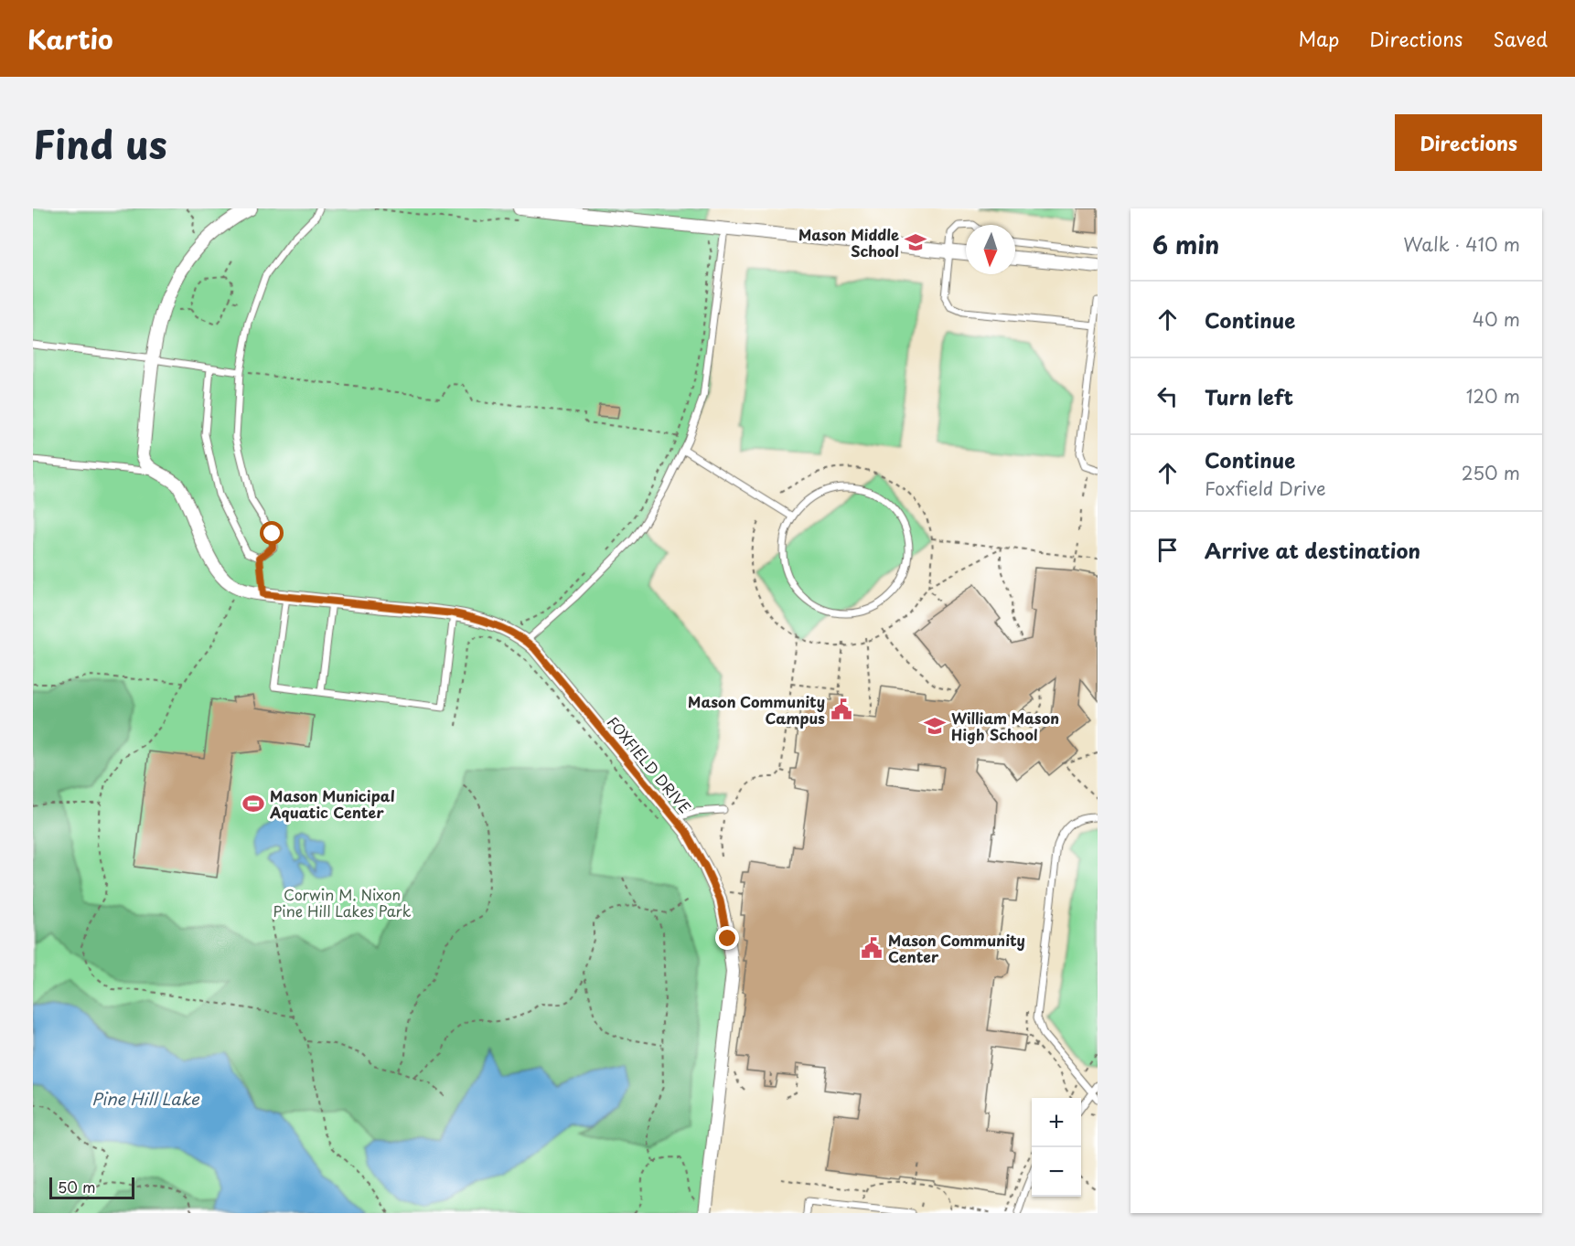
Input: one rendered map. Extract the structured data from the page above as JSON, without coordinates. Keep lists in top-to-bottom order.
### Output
{
  "streets": {
    "street": ["FOXFIELD DRIVE"]
  },
  "water": ["Pine Hill Lake"],
  "parks": ["Corwin M. Nixon Pine Hill Lakes Park"],
  "places": {
    "school or university": ["Mason Middle School", "William Mason High School"],
    "public building": ["Mason Community Campus", "Mason Community Center"],
    "sports": ["Mason Municipal Aquatic Center"]
  },
  "scale_bar": "50 m",
  "north": "bottom",
  "page": {
    "header": "Kartio",
    "nav": ["Map", "Directions", "Saved"],
    "title": "Find us",
    "buttons": "Directions",
    "heading": ["6 min", "Walk · 410 m"],
    "list": [
      ["Continue", "40 m"],
      ["Turn left", "120 m"],
      ["Continue", "Foxfield Drive", "250 m"],
      "Arrive at destination"
    ],
    "map_buttons": ["+", "−"],
    "scale": "50 m"
  }
}
